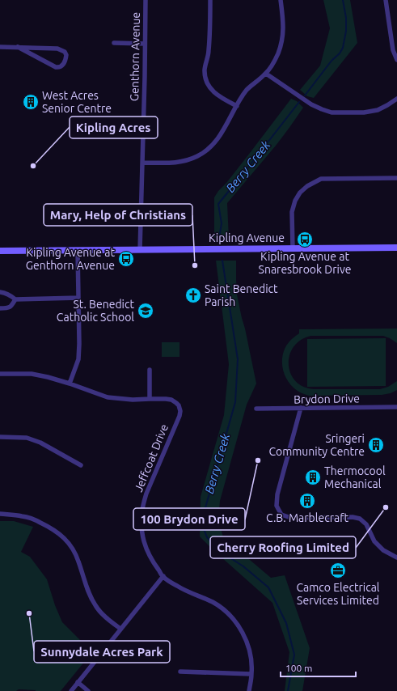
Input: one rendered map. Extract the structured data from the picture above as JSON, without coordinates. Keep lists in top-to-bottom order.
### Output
{
  "streets": {
    "main road": ["Kipling Avenue"],
    "street": ["Genthorn Avenue", "Brydon Drive", "Jeffcoat Drive"]
  },
  "crossings": [
    ["Genthorn Avenue", "Kipling Avenue"]
  ],
  "water": ["Berry Creek"],
  "places": {
    "building": [
      "West Acres Senior Centre",
      "Sringeri Community Centre",
      "Thermocool Mechanical",
      "C.B. Marblecraft"
    ],
    "other": [
      "Kipling Acres",
      "Mary, Help of Christians",
      "100 Brydon Drive",
      "Cherry Roofing Limited",
      "Sunnydale Acres Park"
    ],
    "bus stop": ["Kipling Avenue at Snaresbrook Drive", "Kipling Avenue at Genthorn Avenue"],
    "church": ["Saint Benedict Parish"],
    "school or university": ["St. Benedict Catholic School"],
    "office": ["Camco Electrical Services Limited"]
  },
  "scale_bar": "100 m"
}
